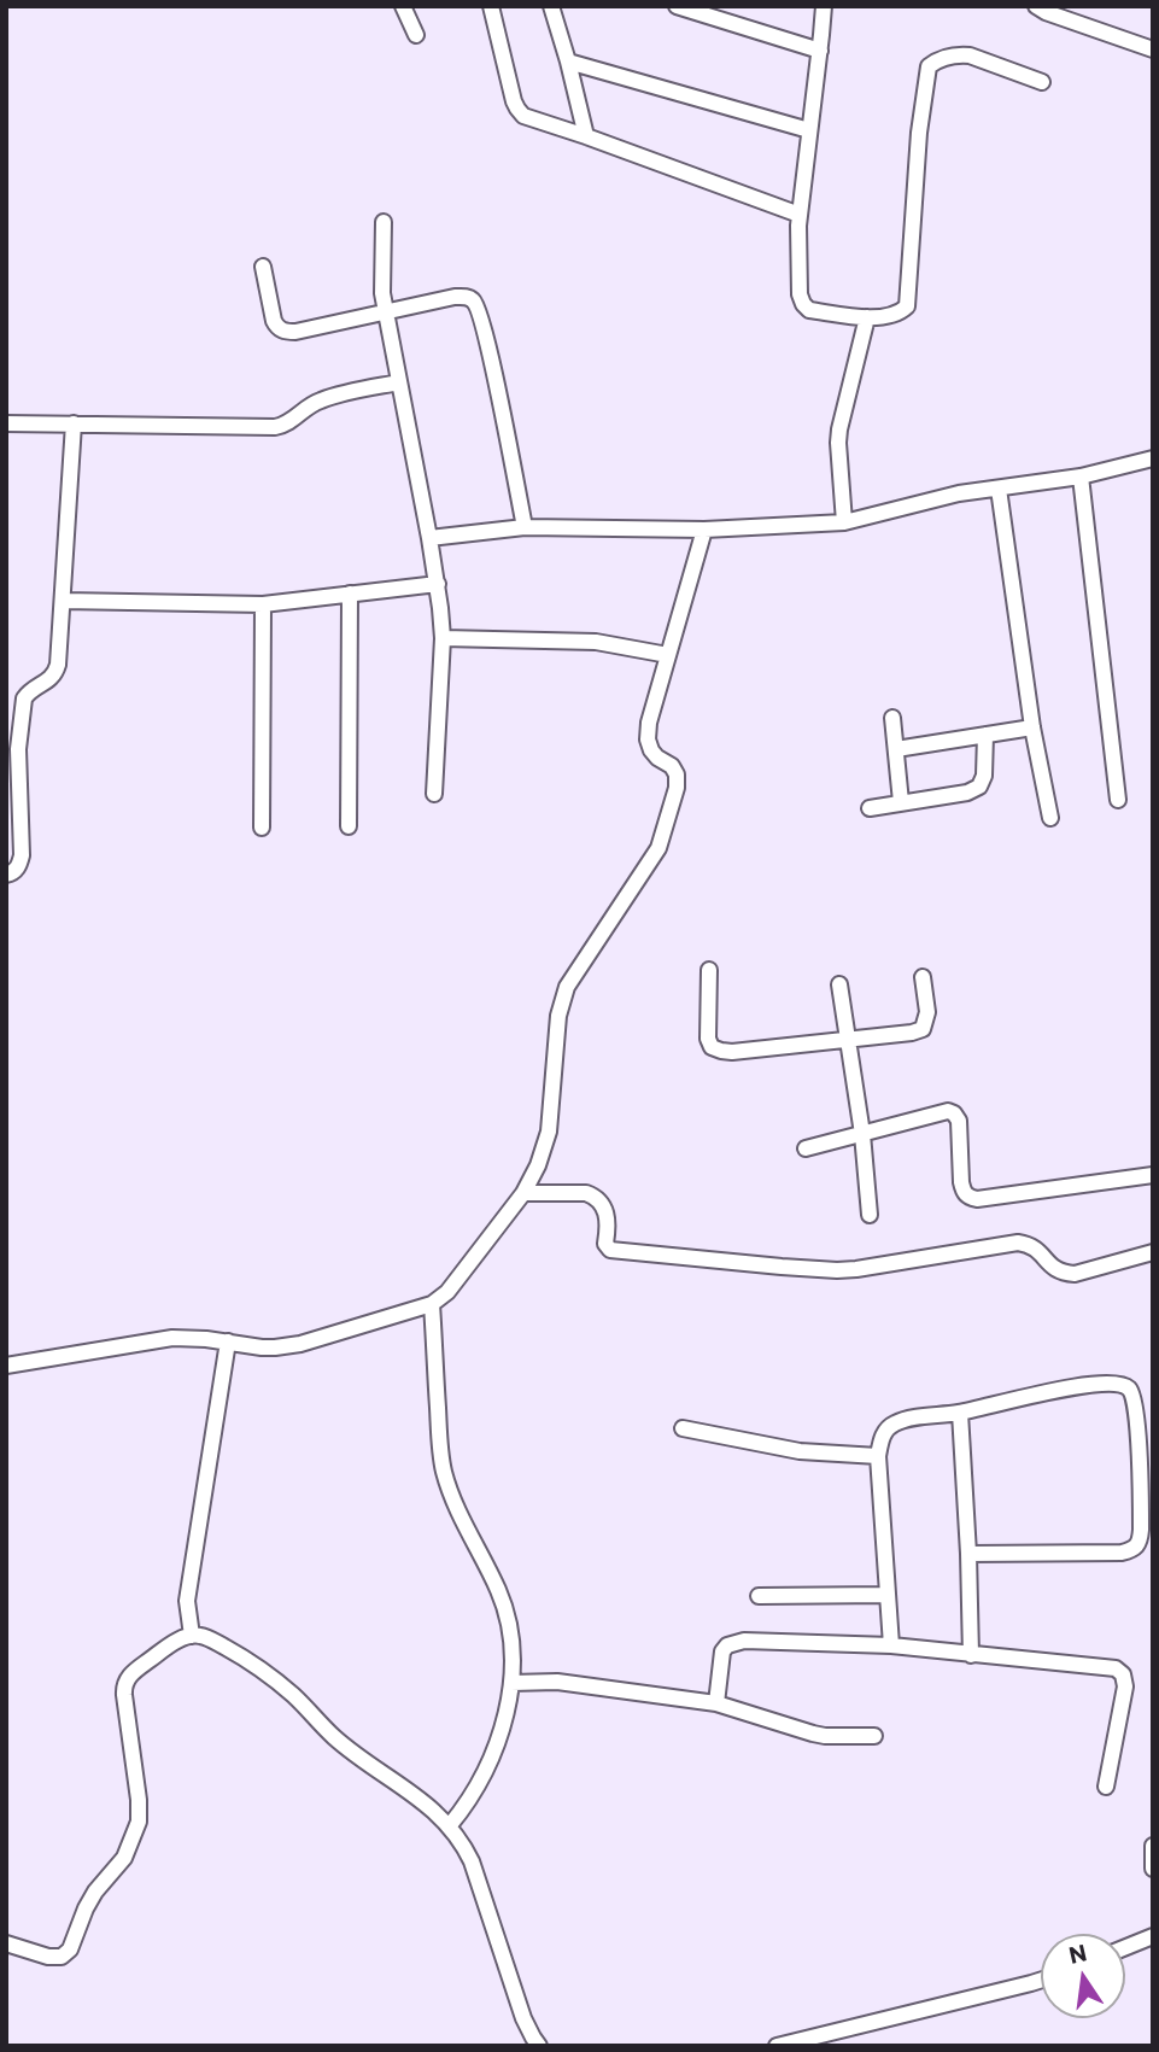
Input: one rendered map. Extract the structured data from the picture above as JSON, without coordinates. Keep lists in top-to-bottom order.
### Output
{
  "north": "top"
}
